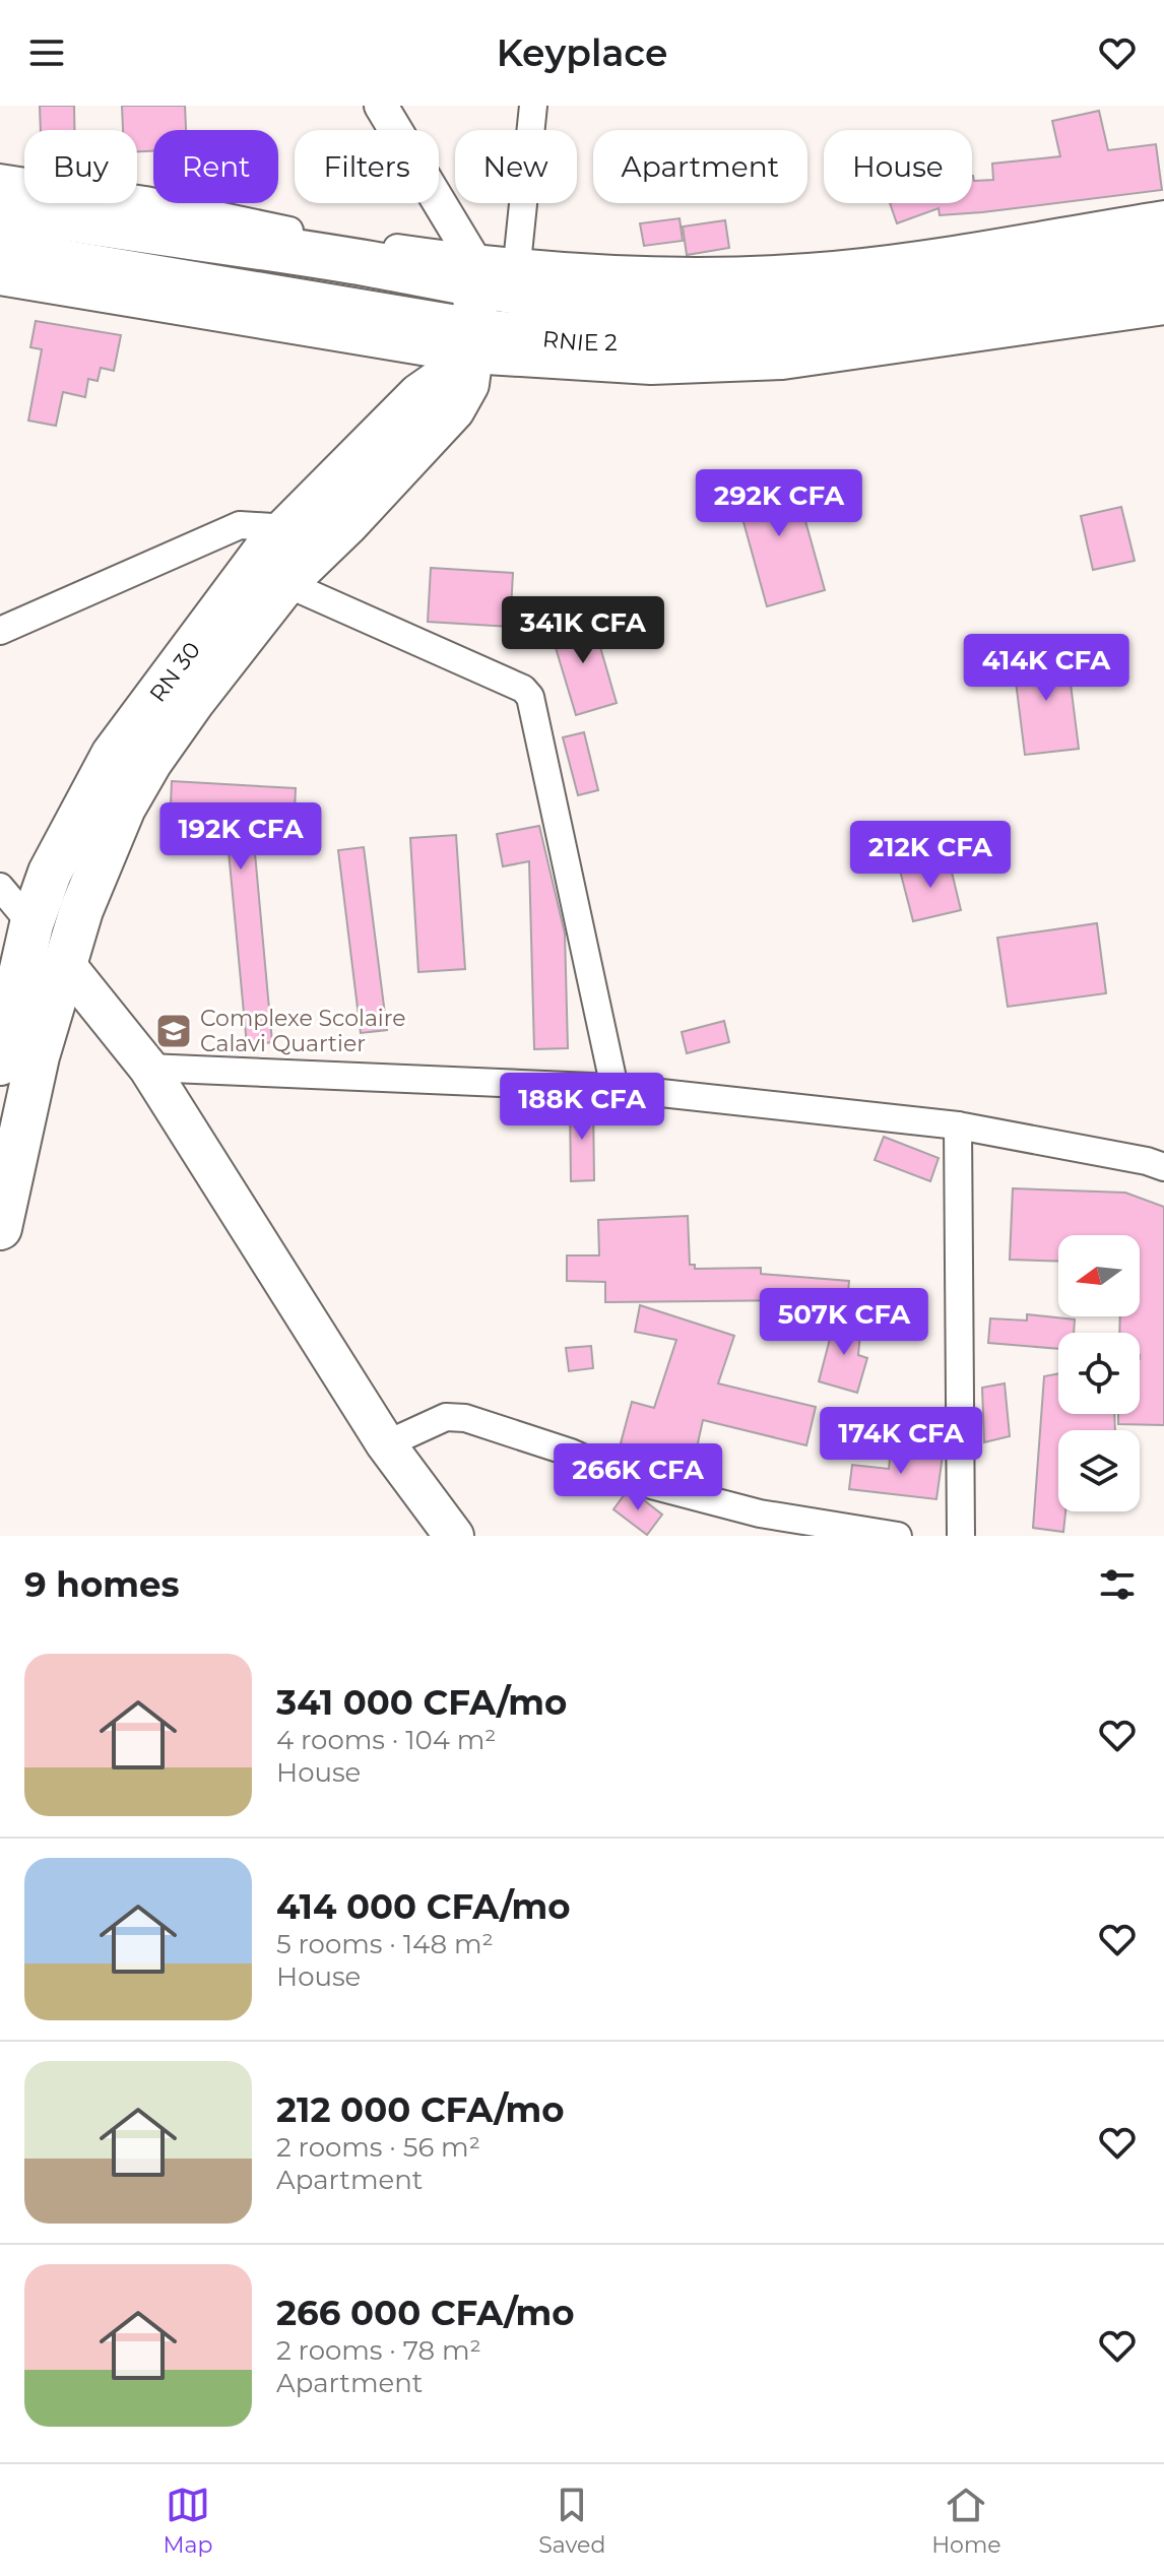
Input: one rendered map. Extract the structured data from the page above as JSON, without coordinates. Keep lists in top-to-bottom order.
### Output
{
  "streets": {
    "highway": ["RNIE 2"],
    "main road": ["RN 30"]
  },
  "crossings": [
    ["RNIE 2", "RN 30"]
  ],
  "places": {
    "school or university": ["Complexe Scolaire Calavi Quartier"]
  },
  "north": "left",
  "page": {
    "header": "Keyplace",
    "chip": [
      "Buy",
      "Rent",
      "Filters",
      "New",
      "Apartment",
      "House"
    ],
    "price": [
      "292K CFA",
      "341K CFA",
      "414K CFA",
      "192K CFA",
      "212K CFA",
      "188K CFA",
      "507K CFA",
      "174K CFA",
      "266K CFA"
    ],
    "heading": "9 homes",
    "list": [
      {
        "name": "341 000 CFA/mo",
        "note": "4 rooms · 104 m² · House"
      },
      {
        "name": "414 000 CFA/mo",
        "note": "5 rooms · 148 m² · House"
      },
      {
        "name": "212 000 CFA/mo",
        "note": "2 rooms · 56 m² · Apartment"
      },
      {
        "name": "266 000 CFA/mo",
        "note": "2 rooms · 78 m² · Apartment"
      }
    ],
    "tabs": ["Map", "Saved", "Home"]
  }
}
